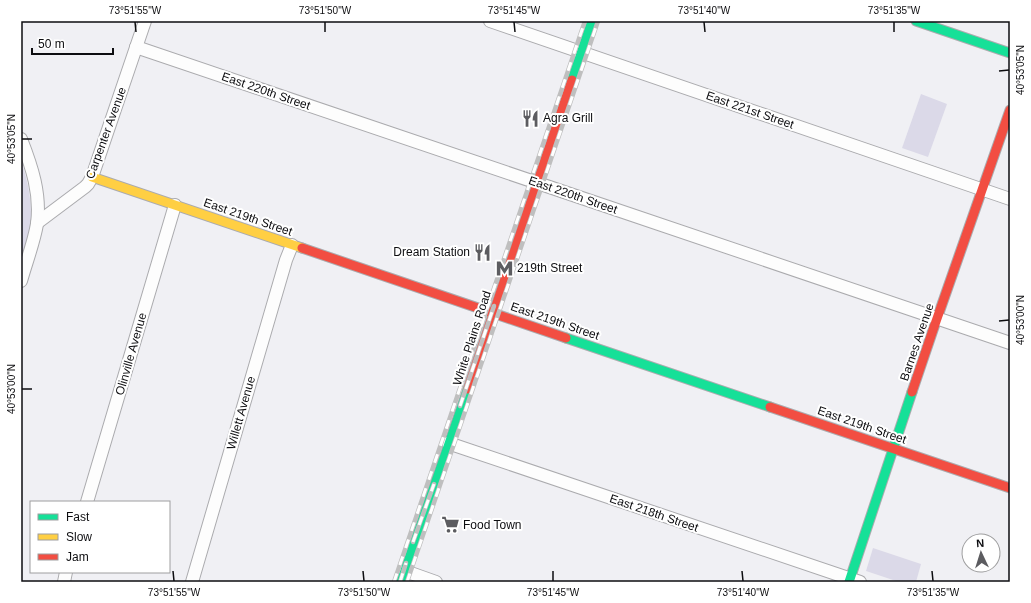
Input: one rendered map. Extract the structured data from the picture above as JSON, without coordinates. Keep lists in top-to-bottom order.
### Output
{
  "streets": {
    "street": [
      "East 220th Street",
      "East 221st Street",
      "Carpenter Avenue",
      "East 219th Street",
      "White Plains Road",
      "Barnes Avenue",
      "Olinville Avenue",
      "Willett Avenue",
      "East 218th Street"
    ]
  },
  "crossings": [
    ["East 220th Street", "Carpenter Avenue"],
    ["East 220th Street", "White Plains Road"],
    ["East 220th Street", "Barnes Avenue"],
    ["East 221st Street", "White Plains Road"],
    ["East 221st Street", "Barnes Avenue"],
    ["Carpenter Avenue", "East 219th Street"],
    ["East 219th Street", "White Plains Road"],
    ["East 219th Street", "Barnes Avenue"],
    ["East 219th Street", "Olinville Avenue"],
    ["East 219th Street", "Willett Avenue"],
    ["White Plains Road", "East 218th Street"],
    ["Barnes Avenue", "East 218th Street"]
  ],
  "places": {
    "restaurant": ["Agra Grill", "Dream Station"],
    "metro station": ["219th Street"],
    "supermarket": ["Food Town"]
  },
  "legend": ["Fast", "Slow", "Jam"],
  "scale_bar": "50 m",
  "north": "top",
  "coordinates": [
    "73°51'55\"W",
    "73°51'50\"W",
    "73°51'45\"W",
    "73°51'40\"W",
    "73°51'35\"W",
    "40°53'05\"N",
    "40°53'00\"N"
  ]
}
